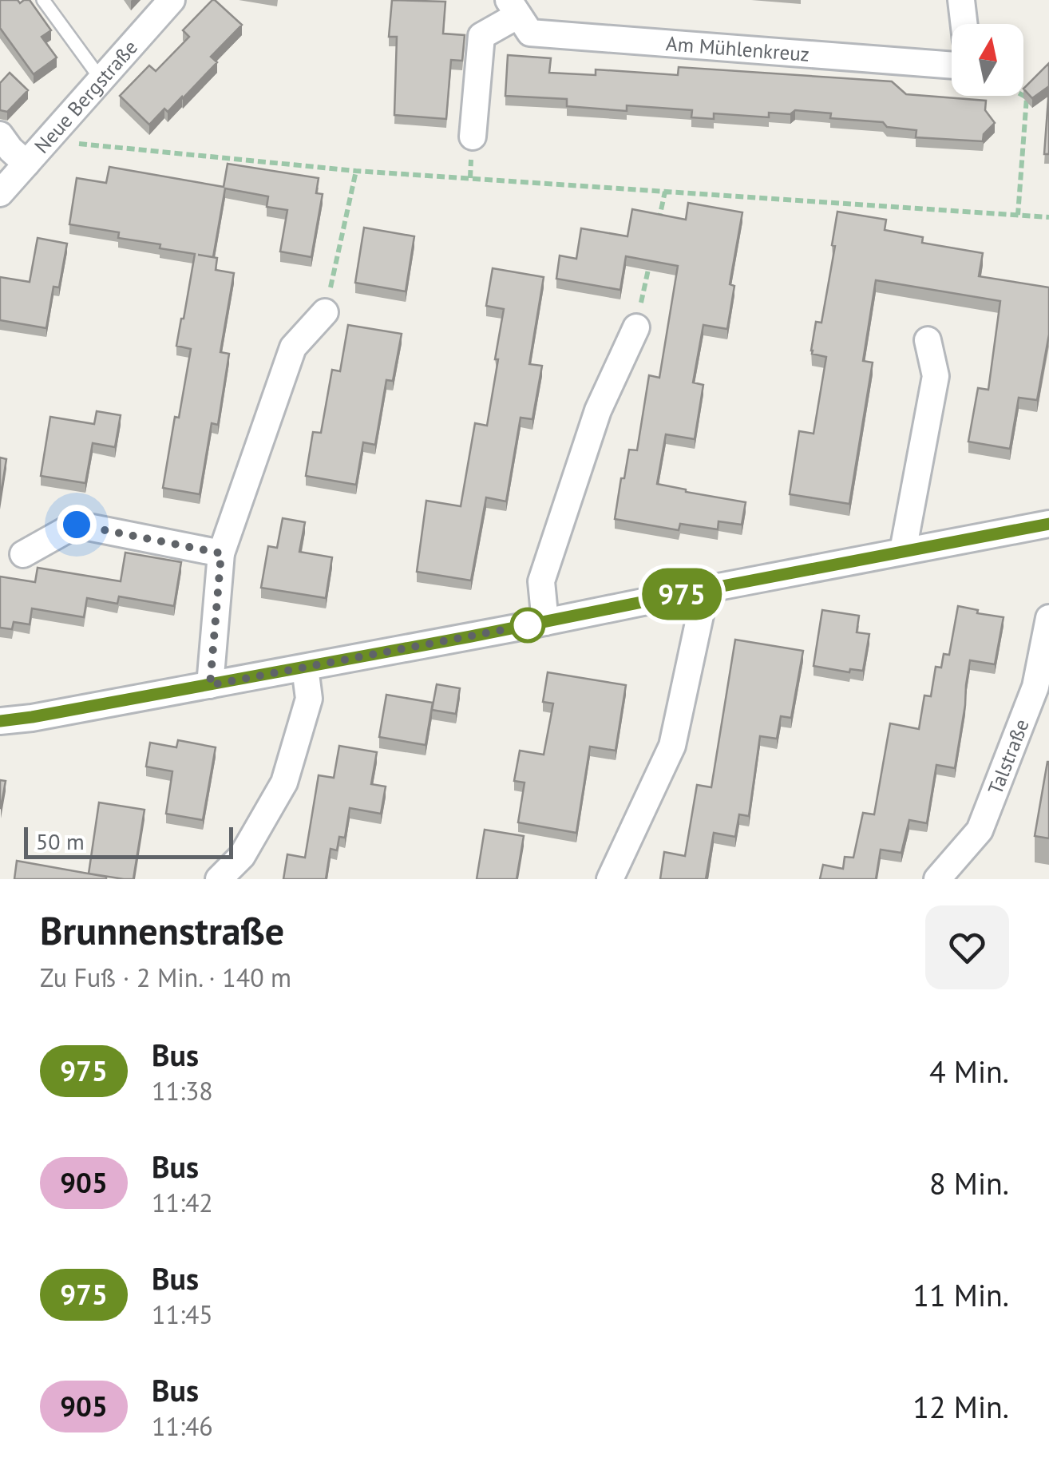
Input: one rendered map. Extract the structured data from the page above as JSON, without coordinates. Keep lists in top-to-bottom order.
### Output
{
  "streets": {
    "street": ["Am Mühlenkreuz", "Neue Bergstraße", "Talstraße"]
  },
  "lines": ["bus line 975"],
  "scale_bar": "50 m",
  "north": "top",
  "page": {
    "on_map": "975",
    "scale": "50 m",
    "heading": ["Brunnenstraße", "Zu Fuß · 2 Min. · 140 m"],
    "list": [
      {
        "mark": "975",
        "name": "Bus",
        "note": "11:38",
        "value": "4 Min."
      },
      {
        "mark": "905",
        "name": "Bus",
        "note": "11:42",
        "value": "8 Min."
      },
      {
        "mark": "975",
        "name": "Bus",
        "note": "11:45",
        "value": "11 Min."
      },
      {
        "mark": "905",
        "name": "Bus",
        "note": "11:46",
        "value": "12 Min."
      }
    ]
  }
}
